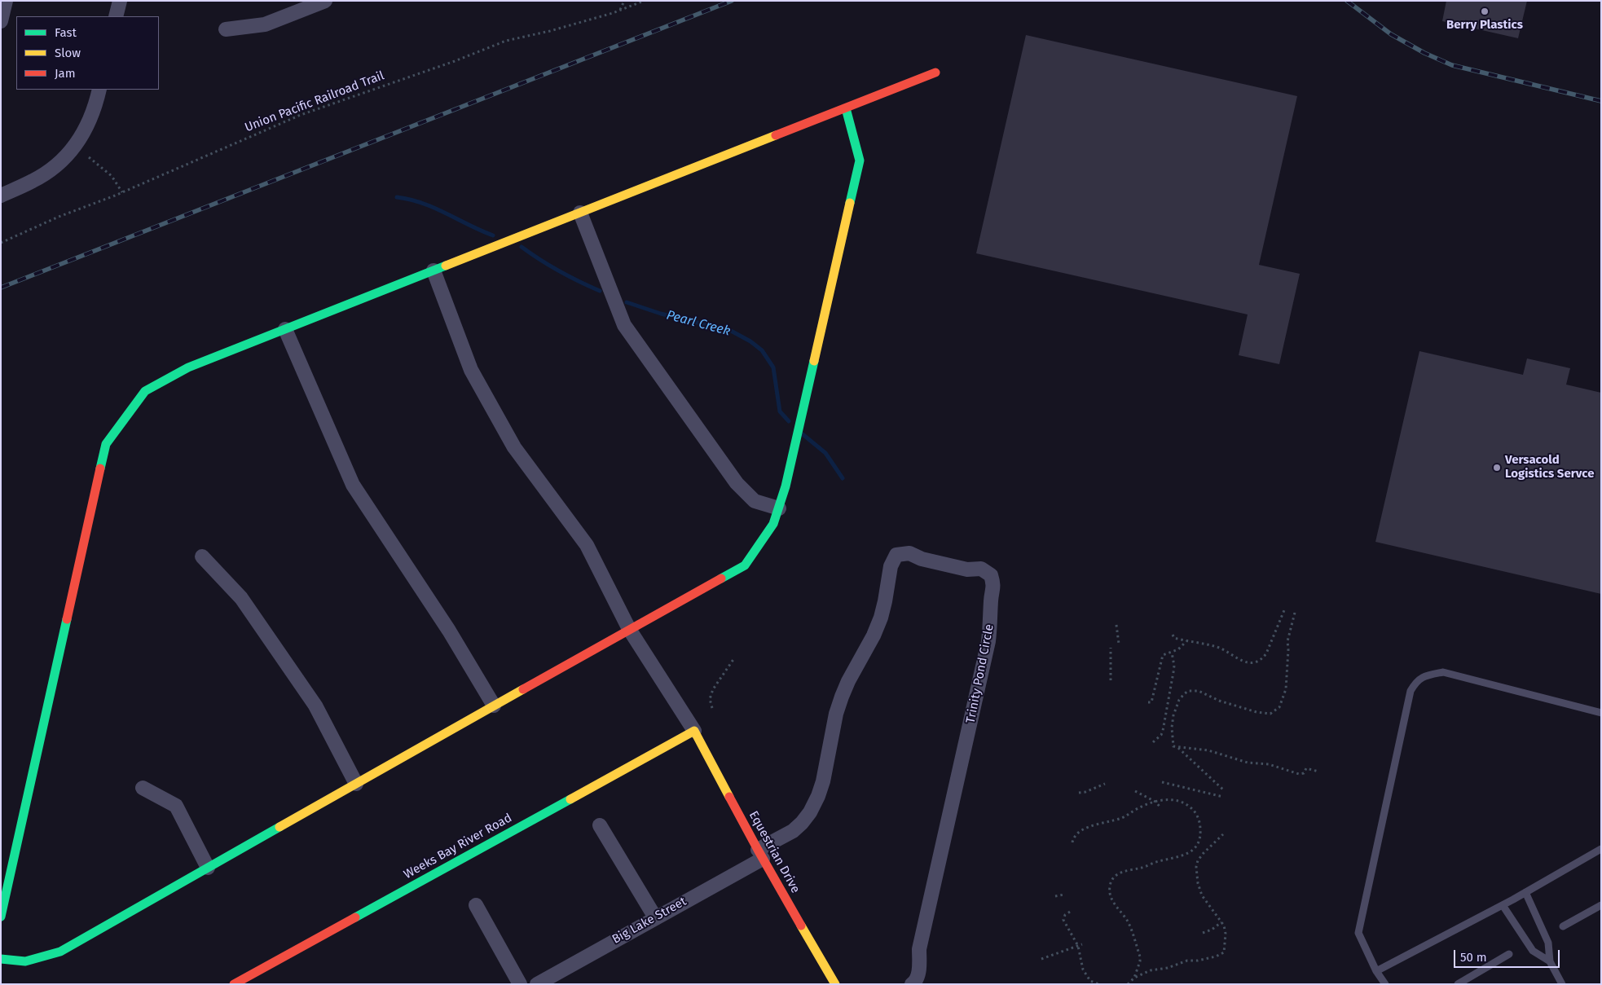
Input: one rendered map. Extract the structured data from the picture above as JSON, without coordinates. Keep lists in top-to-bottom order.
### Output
{
  "streets": {
    "street": [
      "Trinity Pond Circle",
      "Weeks Bay River Road",
      "Equestrian Drive",
      "Big Lake Street"
    ],
    "path": ["Union Pacific Railroad Trail"]
  },
  "crossings": [
    ["Trinity Pond Circle", "Equestrian Drive"],
    ["Trinity Pond Circle", "Big Lake Street"],
    ["Weeks Bay River Road", "Equestrian Drive"],
    ["Equestrian Drive", "Big Lake Street"]
  ],
  "water": ["Pearl Creek"],
  "places": ["Berry Plastics", "Versacold Logistics Servce"],
  "legend": ["Fast", "Slow", "Jam"],
  "scale_bar": "50 m"
}
